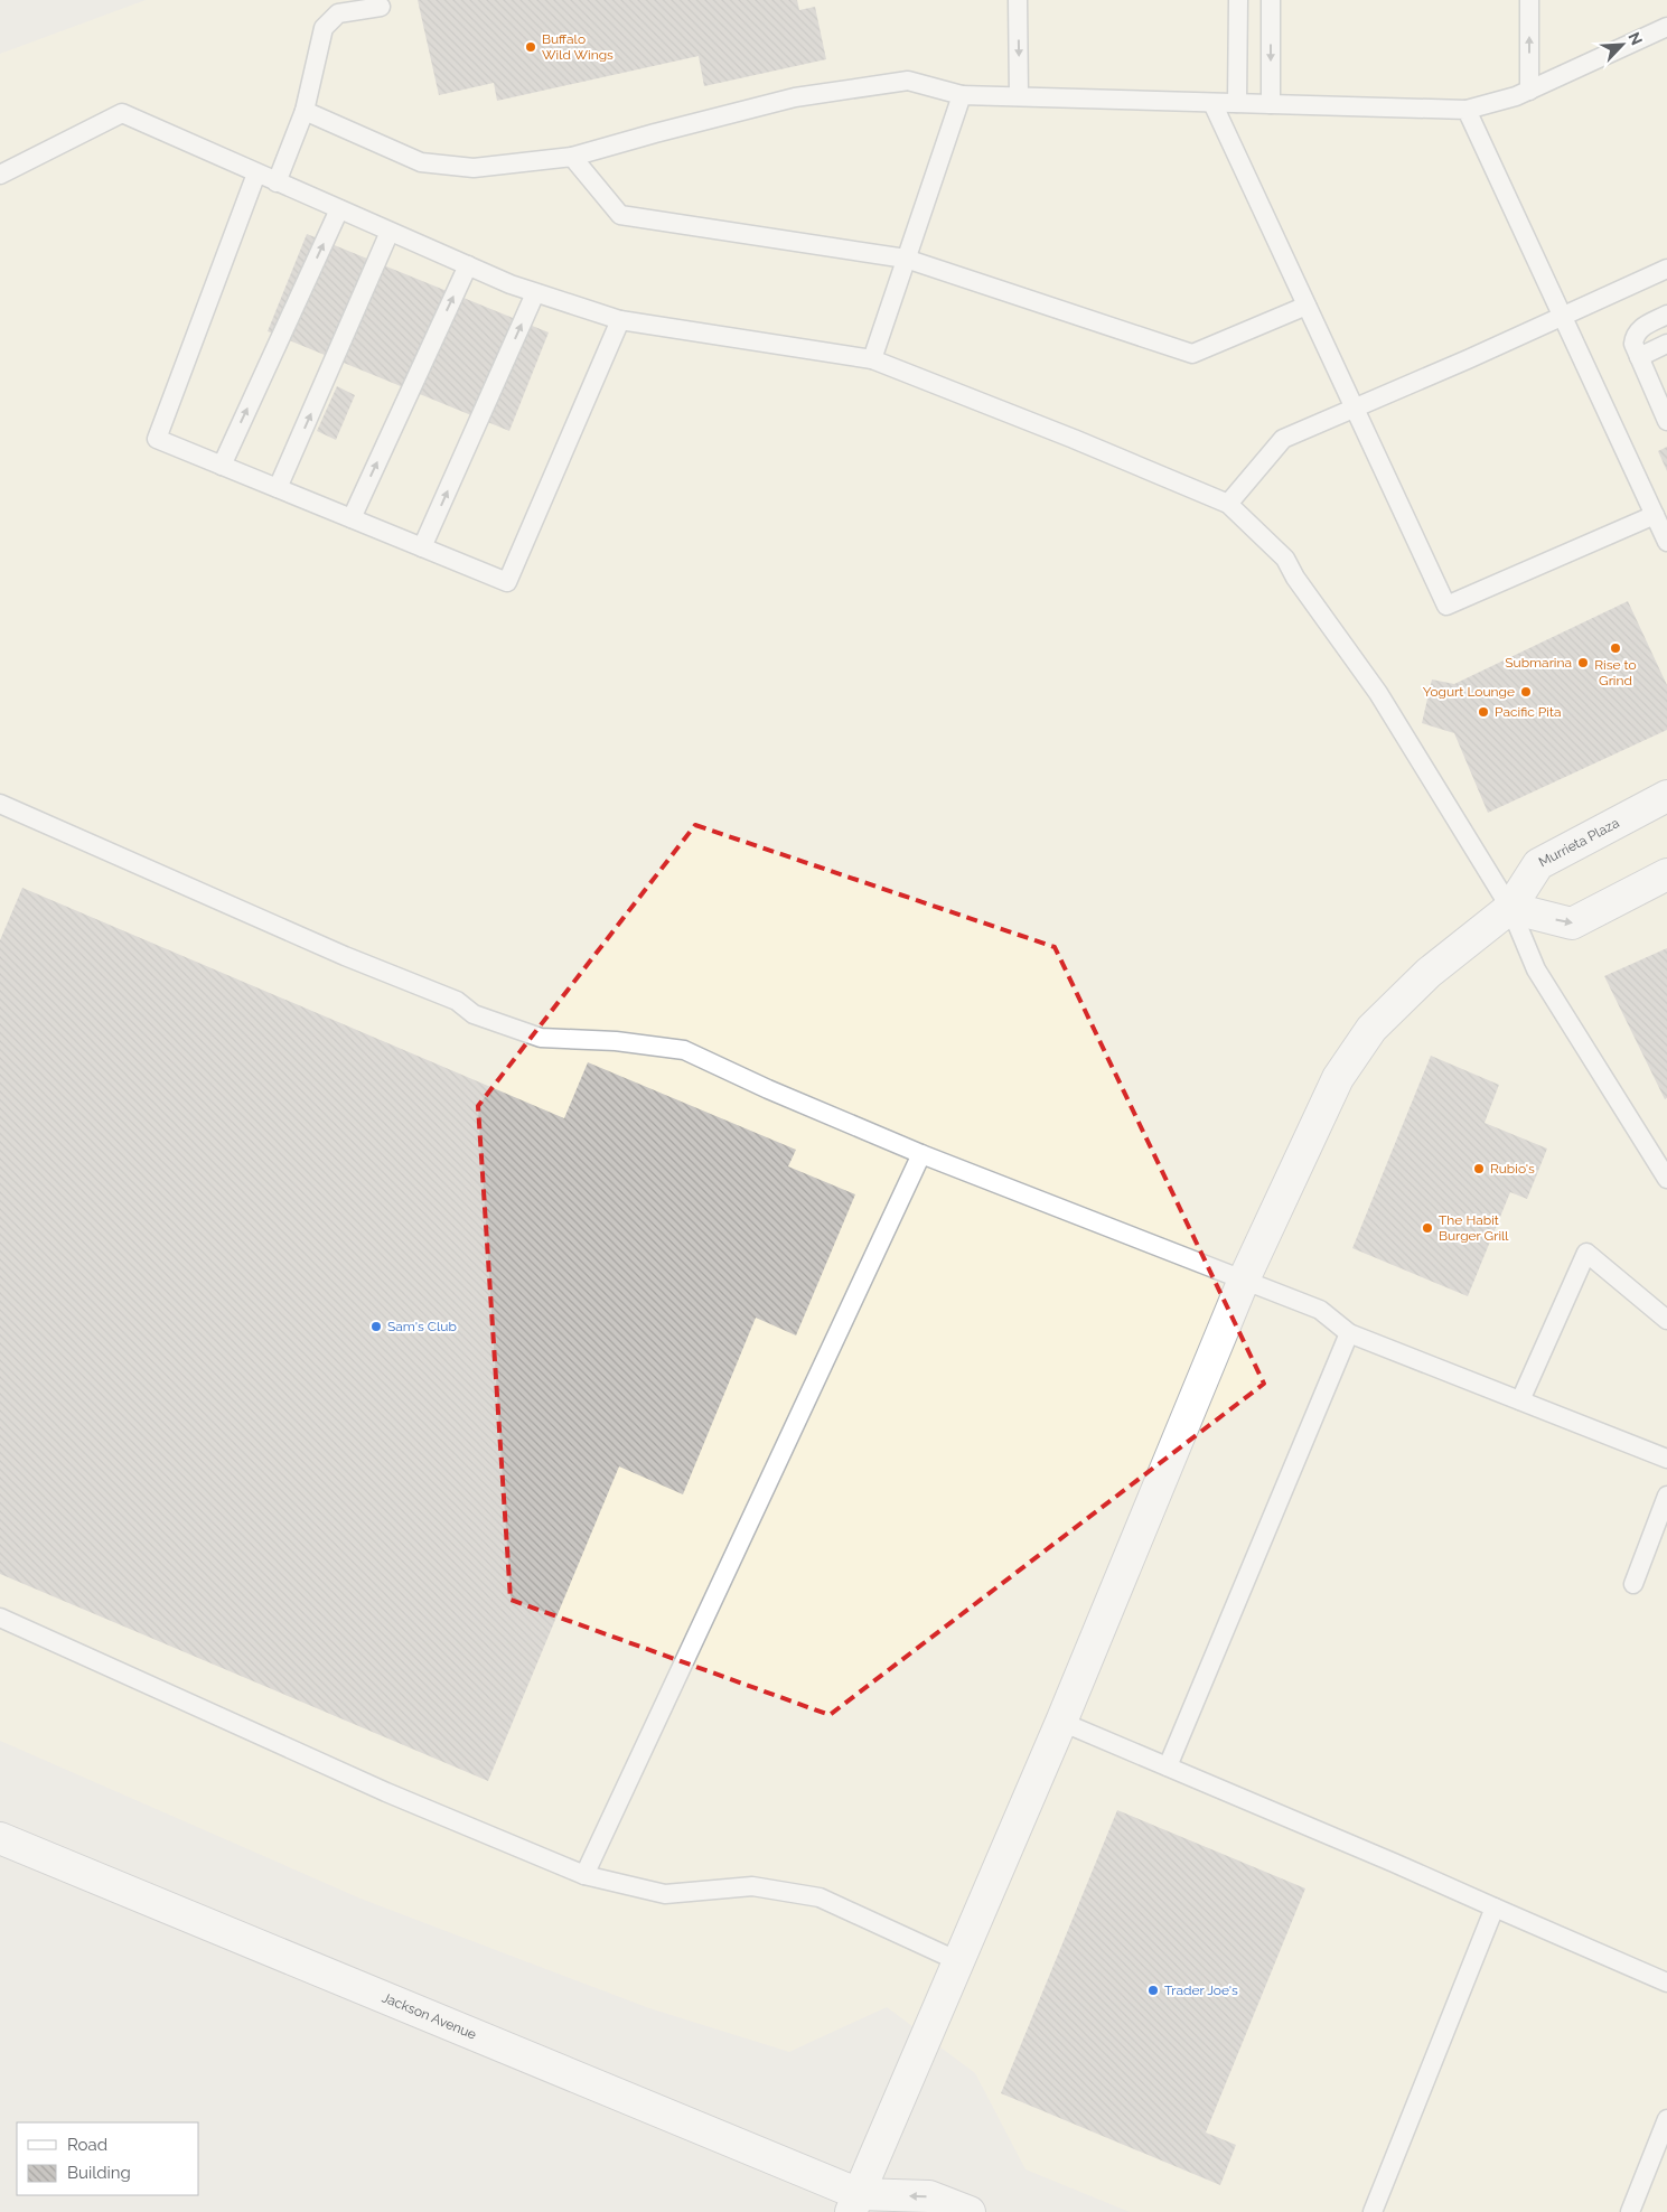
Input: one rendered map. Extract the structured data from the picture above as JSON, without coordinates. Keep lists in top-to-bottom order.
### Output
{
  "streets": {
    "street": ["Murrieta Plaza", "Jackson Avenue"]
  },
  "crossings": [
    ["Murrieta Plaza", "Jackson Avenue"]
  ],
  "places": [
    "Buffalo Wild Wings",
    "Rise to Grind",
    "Submarina",
    "Yogurt Lounge",
    "Pacific Pita",
    "Rubio's",
    "The Habit Burger Grill",
    "Sam's Club",
    "Trader Joe's"
  ],
  "legend": ["Road", "Building"],
  "north": "top right"
}
